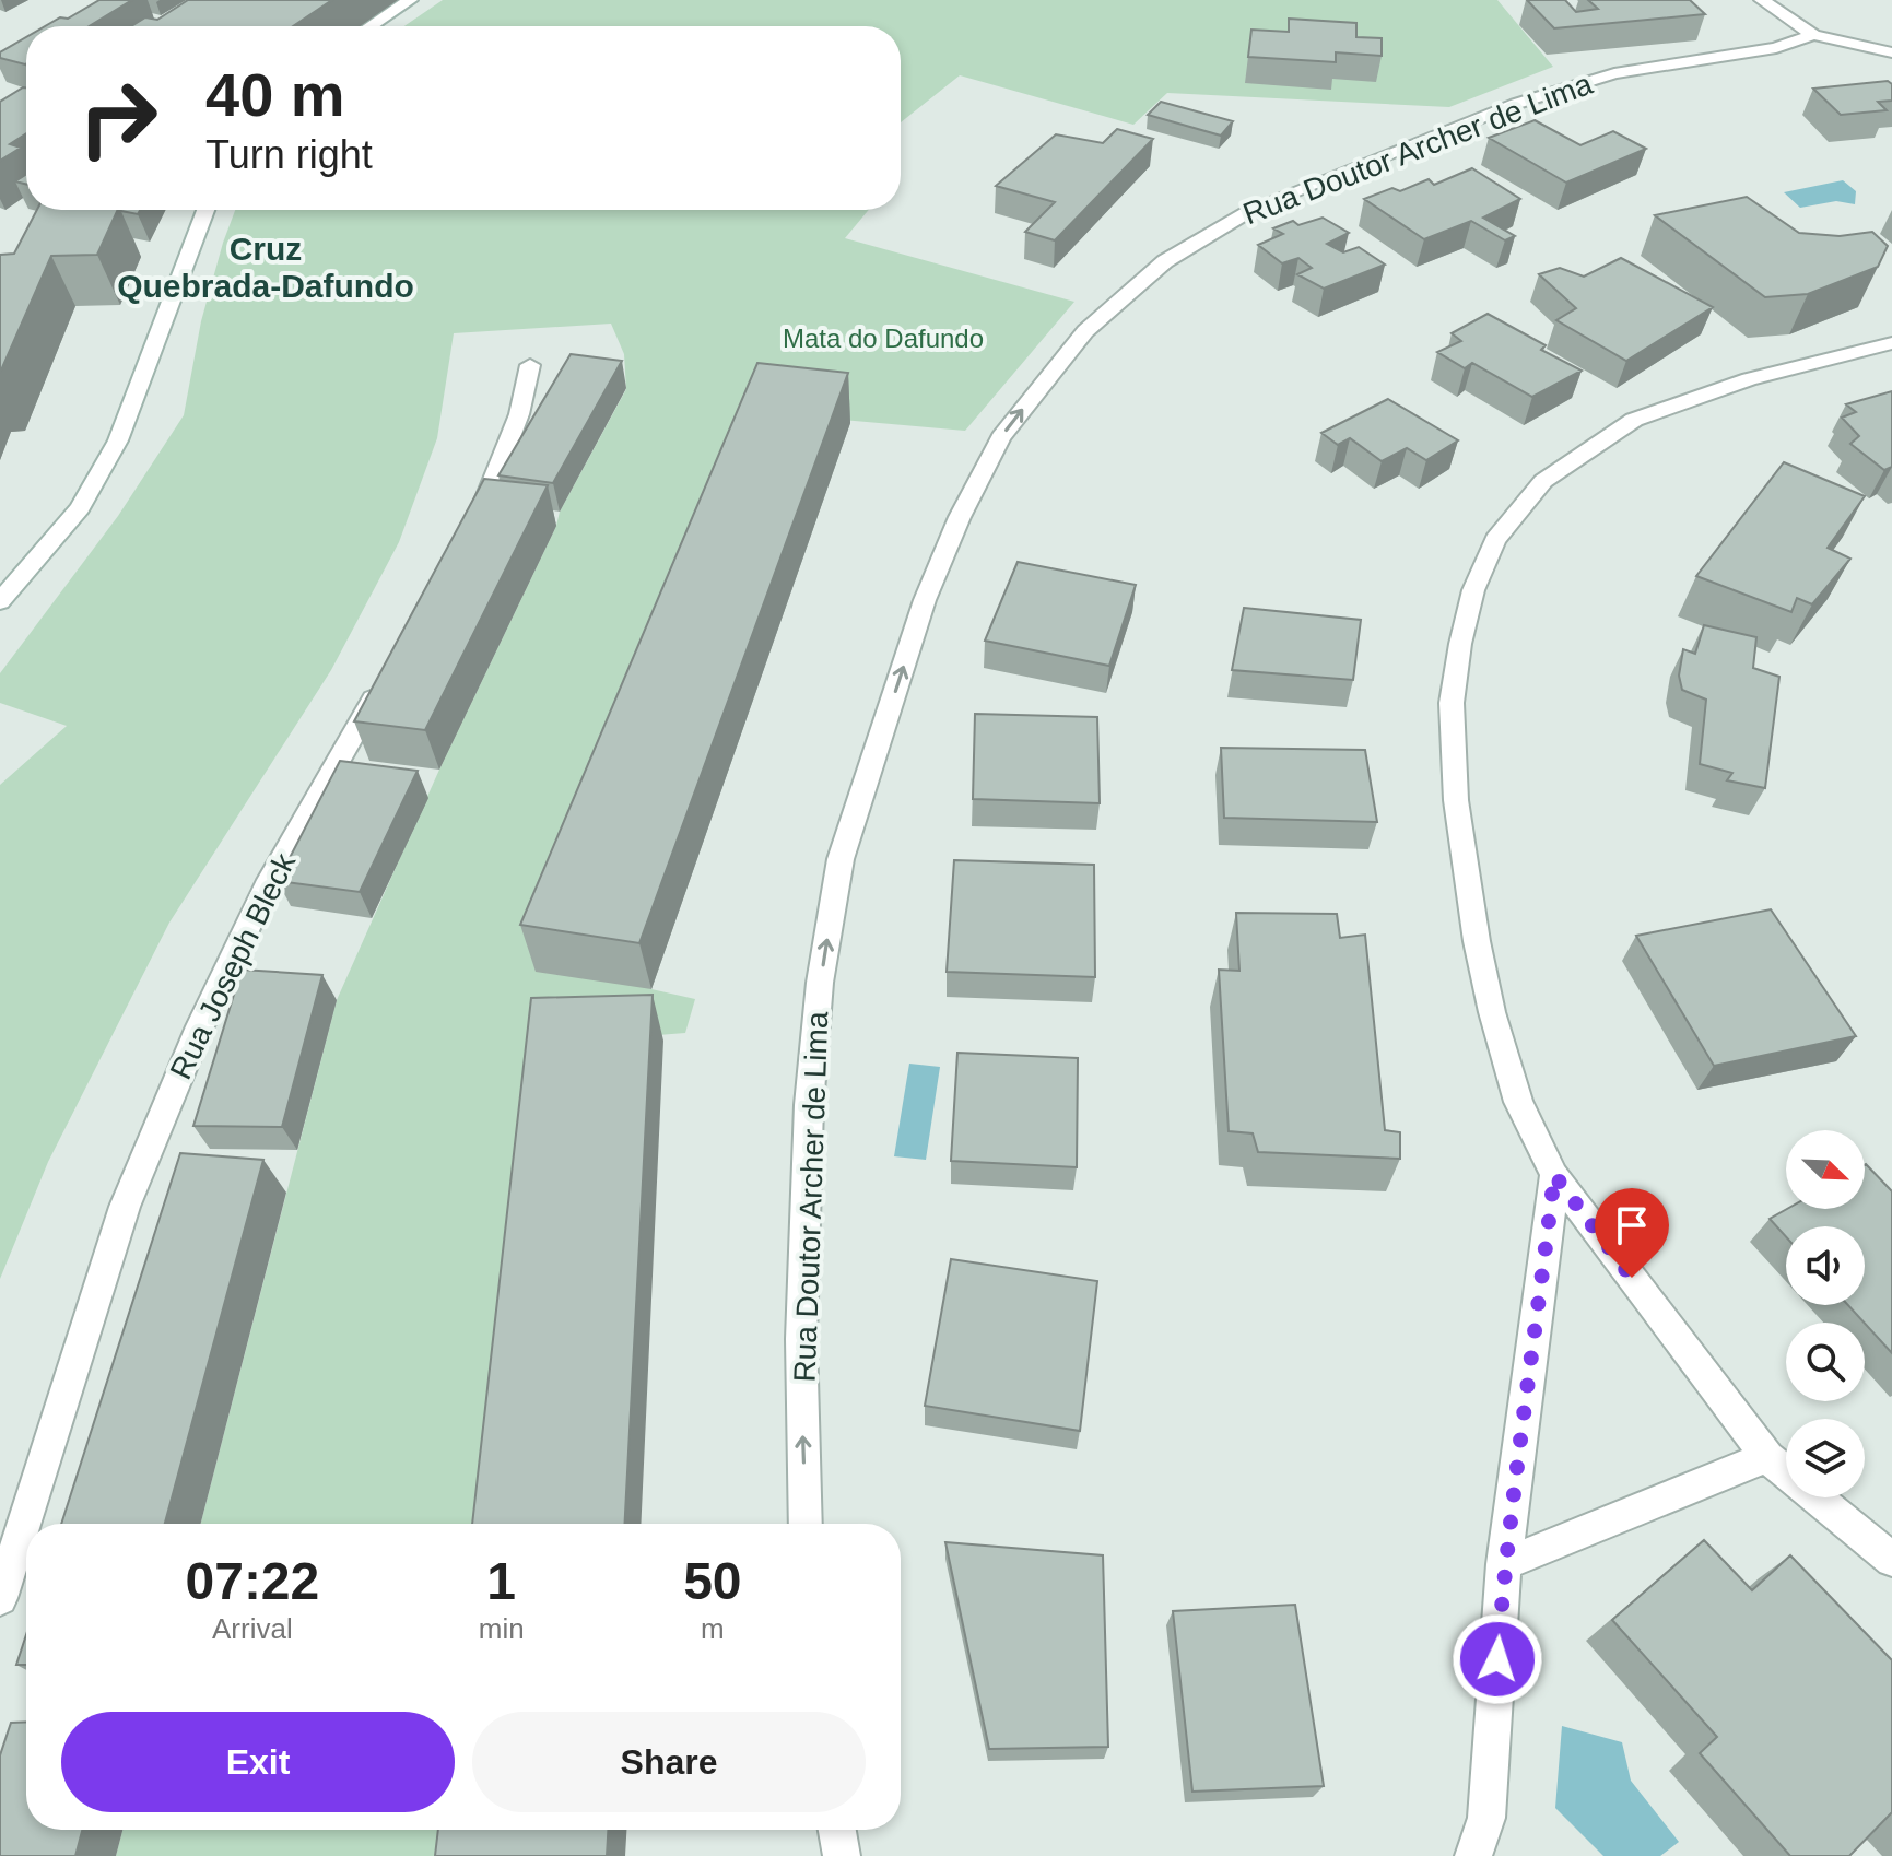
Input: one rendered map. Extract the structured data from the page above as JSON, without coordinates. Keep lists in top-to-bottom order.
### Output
{
  "streets": {
    "street": ["Rua Doutor Archer de Lima", "Rua Joseph Bleck"]
  },
  "one_way": ["Rua Doutor Archer de Lima"],
  "districts": ["Cruz Quebrada-Dafundo"],
  "parks": ["Mata do Dafundo"],
  "north": "bottom right",
  "page": {
    "turn": ["40 m", "Turn right"],
    "eta": [
      "07:22",
      "Arrival",
      "1",
      "min",
      "50",
      "m"
    ],
    "buttons": ["Exit", "Share"]
  }
}
